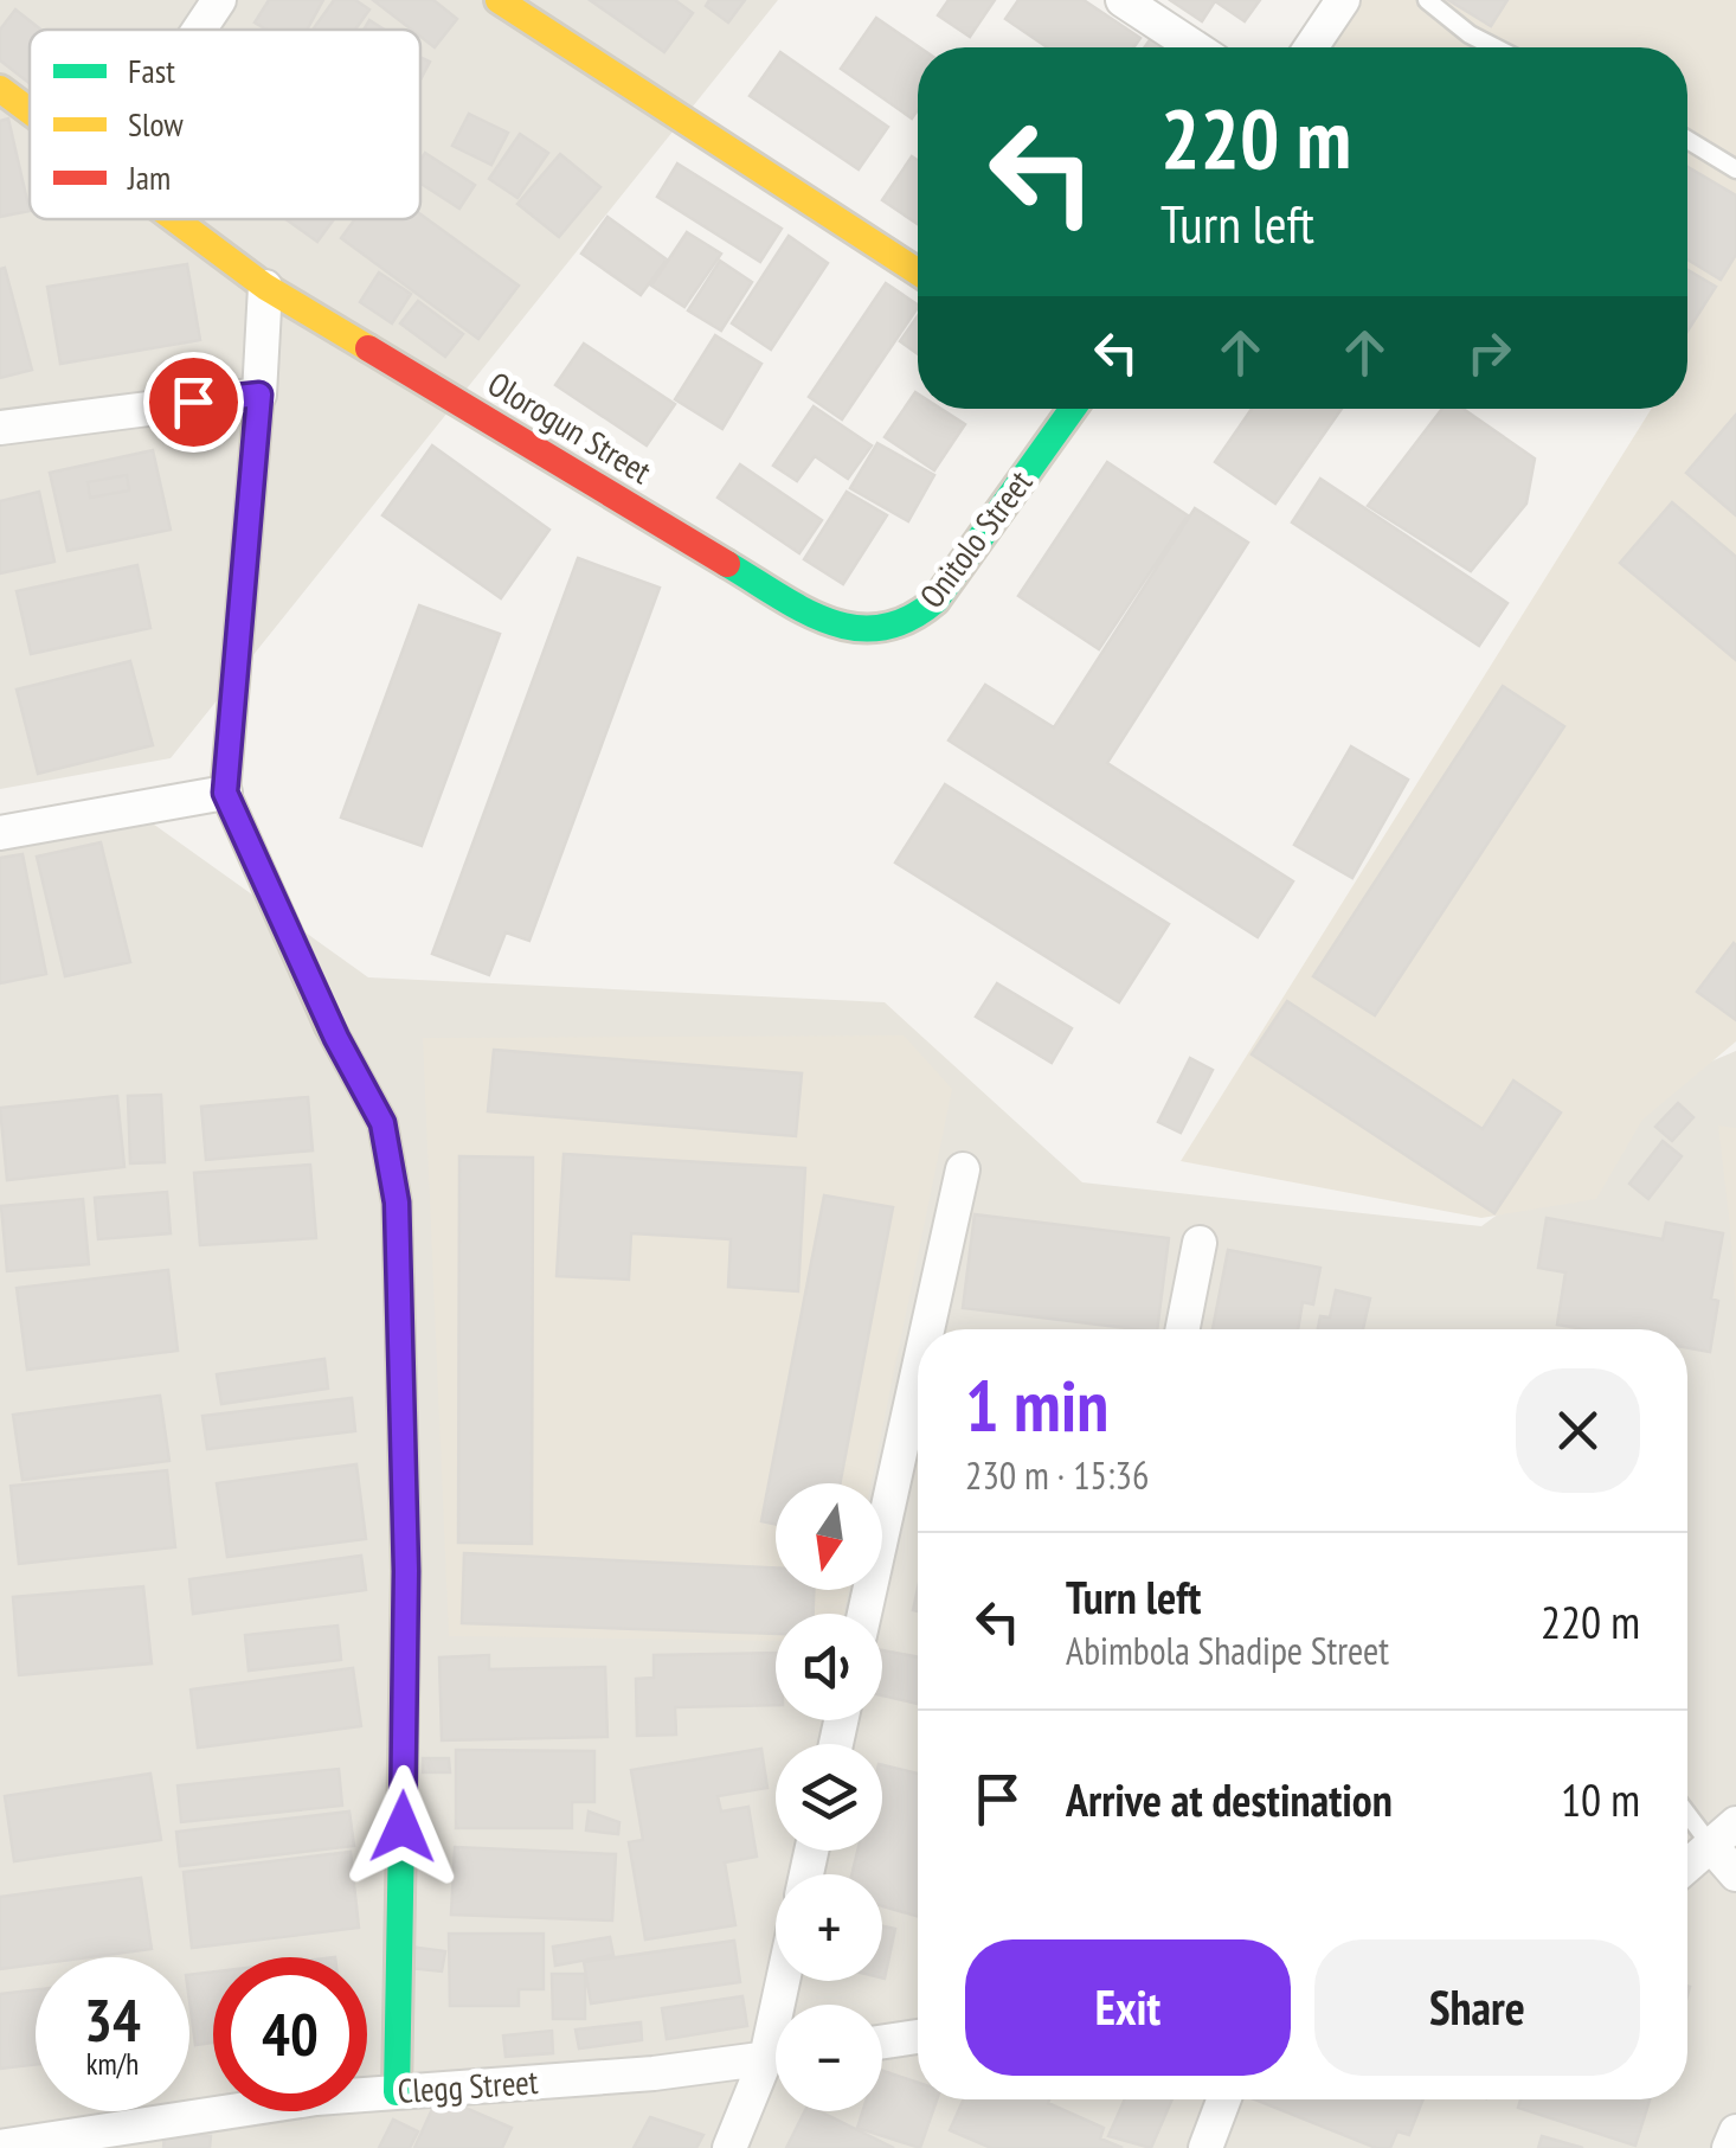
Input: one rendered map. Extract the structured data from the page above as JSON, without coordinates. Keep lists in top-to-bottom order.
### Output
{
  "streets": {
    "street": ["Olorogun Street", "Onitolo Street", "Clegg Street"]
  },
  "crossings": [
    ["Olorogun Street", "Onitolo Street"]
  ],
  "legend": ["Fast", "Slow", "Jam"],
  "north": "bottom",
  "page": {
    "turn": ["220 m", "Turn left"],
    "heading": ["1 min", "230 m · 15:36"],
    "map_buttons": ["+", "−"],
    "list": [
      {
        "name": "Turn left",
        "note": "Abimbola Shadipe Street",
        "value": "220 m"
      },
      {
        "name": "Arrive at destination",
        "value": "10 m"
      }
    ],
    "buttons": ["Exit", "Share"],
    "speed": "34 km/h",
    "limit": "40"
  }
}
